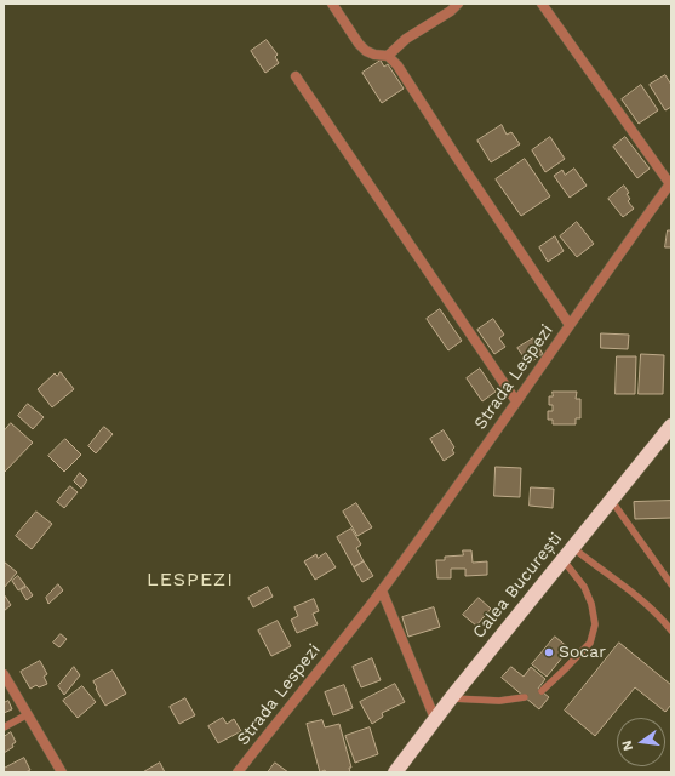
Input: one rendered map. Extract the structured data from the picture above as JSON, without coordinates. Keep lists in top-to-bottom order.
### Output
{
  "streets": {
    "highway": ["Calea București"],
    "street": ["Strada Lespezi"]
  },
  "districts": ["LESPEZI"],
  "places": ["Socar"],
  "north": "left"
}
